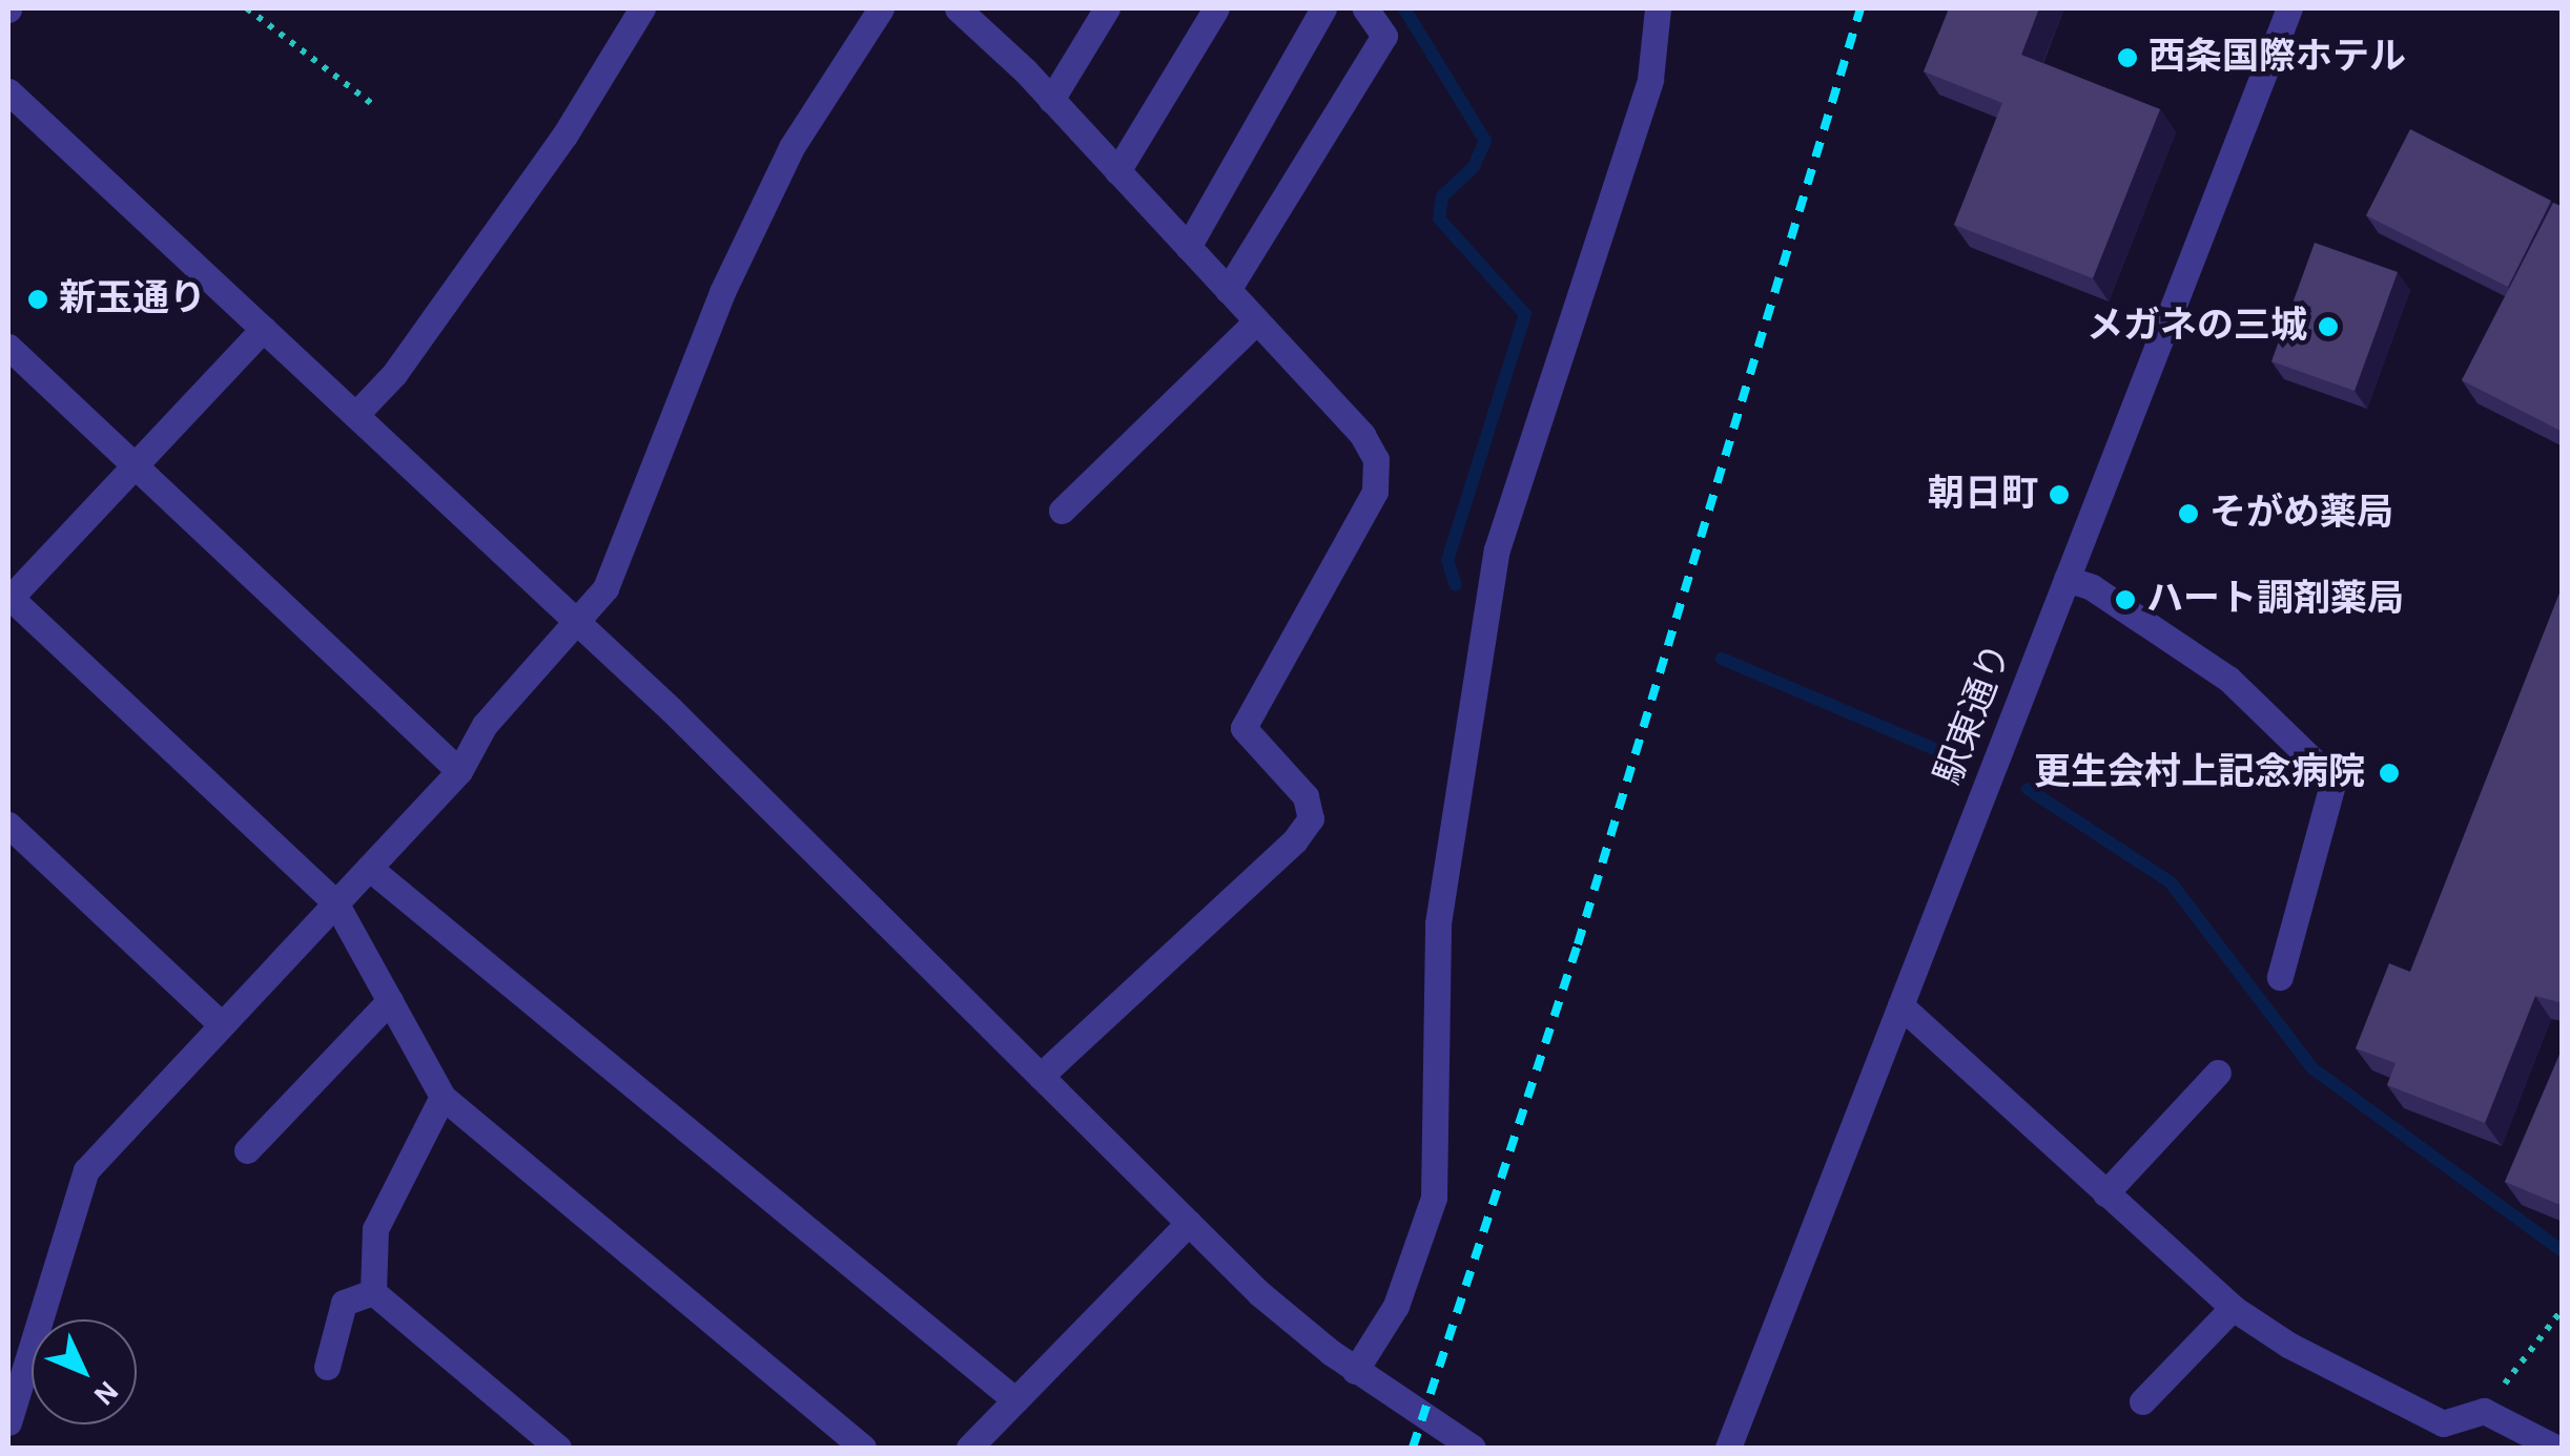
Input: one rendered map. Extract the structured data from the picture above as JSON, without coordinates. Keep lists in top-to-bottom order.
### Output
{
  "streets": {
    "street": ["駅東通り"]
  },
  "places": [
    "西条国際ホテル",
    "新玉通り",
    "メガネの三城",
    "朝日町",
    "そがめ薬局",
    "ハート調剤薬局",
    "更生会村上記念病院"
  ],
  "north": "bottom right"
}
